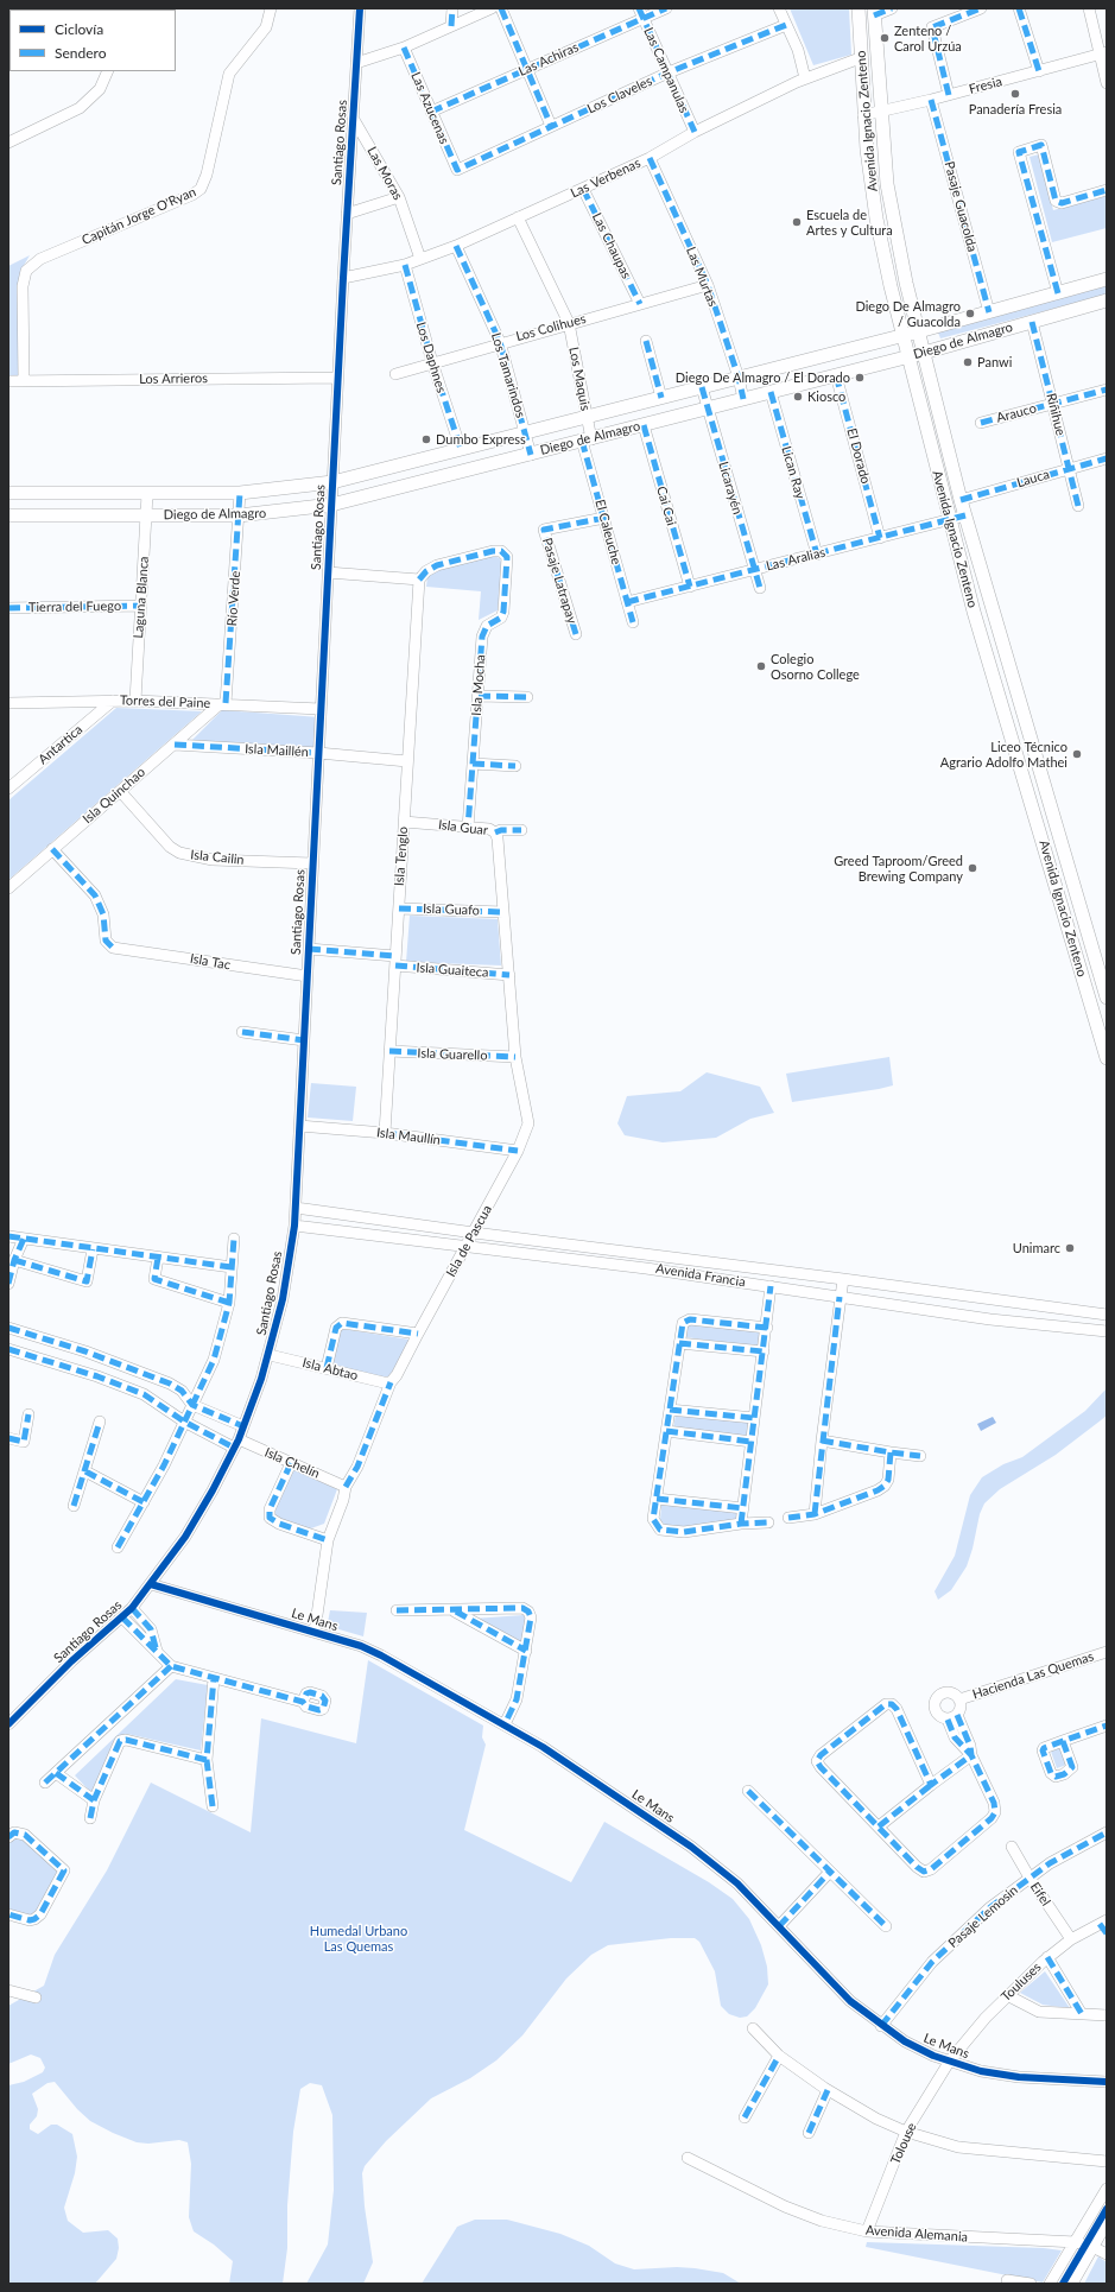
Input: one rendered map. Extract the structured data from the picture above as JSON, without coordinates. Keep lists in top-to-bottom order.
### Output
{
  "streets": {
    "main road": ["Avenida Ignacio Zenteno", "Diego de Almagro"],
    "street": [
      "Las Achiras",
      "Las Campanulas",
      "Fresia",
      "Los Claveles",
      "Las Azucenas",
      "Santiago Rosas",
      "Las Moras",
      "Las Verbenas",
      "Pasaje Guacolda",
      "Capitán Jorge O'Ryan",
      "Las Chaupas",
      "Las Murtas",
      "Los Colihues",
      "Los Daphnes",
      "Los Tamarindos",
      "Los Arrieros",
      "Los Maquis",
      "Arauco",
      "Riñihue",
      "El Dorado",
      "Lican Ray",
      "Lauca",
      "Licarayén",
      "Cai Cai",
      "El Caleuche",
      "Las Aralias",
      "Pasaje Latrapay",
      "Laguna Blanca",
      "Río Verde",
      "Tierra del Fuego",
      "Isla Mocha",
      "Torres del Paine",
      "Antartica",
      "Isla Maillén",
      "Isla Quinchao",
      "Isla Guar",
      "Isla Tenglo",
      "Isla Cailin",
      "Isla Guafo",
      "Isla Tac",
      "Isla Guaiteca",
      "Isla Guarello",
      "Isla Maullín",
      "Isla de Pascua",
      "Avenida Francia",
      "Isla Abtao",
      "Isla Chelín",
      "Le Mans",
      "Hacienda Las Quemas",
      "Eifel",
      "Pasaje Lemosin",
      "Touluses",
      "Tolouse",
      "Avenida Alemania"
    ]
  },
  "crossings": [
    ["Las Achiras", "Las Campanulas"],
    ["Las Achiras", "Las Azucenas"],
    ["Las Campanulas", "Los Claveles"],
    ["Las Campanulas", "Las Verbenas"],
    ["Fresia", "Avenida Ignacio Zenteno"],
    ["Fresia", "Pasaje Guacolda"],
    ["Los Claveles", "Las Azucenas"],
    ["Avenida Ignacio Zenteno", "Las Verbenas"],
    ["Avenida Ignacio Zenteno", "Diego de Almagro"],
    ["Avenida Ignacio Zenteno", "Lauca"],
    ["Avenida Ignacio Zenteno", "Las Aralias"],
    ["Santiago Rosas", "Las Moras"],
    ["Santiago Rosas", "Las Verbenas"],
    ["Santiago Rosas", "Diego de Almagro"],
    ["Santiago Rosas", "Los Arrieros"],
    ["Santiago Rosas", "Torres del Paine"],
    ["Santiago Rosas", "Isla Maillén"],
    ["Santiago Rosas", "Isla Cailin"],
    ["Santiago Rosas", "Isla Tac"],
    ["Santiago Rosas", "Isla Guaiteca"],
    ["Santiago Rosas", "Isla Maullín"],
    ["Santiago Rosas", "Avenida Francia"],
    ["Santiago Rosas", "Isla Abtao"],
    ["Santiago Rosas", "Isla Chelín"],
    ["Santiago Rosas", "Le Mans"],
    ["Las Moras", "Las Verbenas"],
    ["Las Verbenas", "Las Chaupas"],
    ["Las Verbenas", "Las Murtas"],
    ["Las Verbenas", "Los Daphnes"],
    ["Las Verbenas", "Los Tamarindos"],
    ["Las Verbenas", "Los Maquis"],
    ["Pasaje Guacolda", "Diego de Almagro"],
    ["Capitán Jorge O'Ryan", "Los Arrieros"],
    ["Las Chaupas", "Los Colihues"],
    ["Las Murtas", "Los Colihues"],
    ["Las Murtas", "Diego de Almagro"],
    ["Los Colihues", "Los Daphnes"],
    ["Los Colihues", "Los Tamarindos"],
    ["Los Colihues", "Los Maquis"],
    ["Diego de Almagro", "Los Daphnes"],
    ["Diego de Almagro", "Los Tamarindos"],
    ["Diego de Almagro", "Los Maquis"],
    ["Diego de Almagro", "Riñihue"],
    ["Diego de Almagro", "El Dorado"],
    ["Diego de Almagro", "Lican Ray"],
    ["Diego de Almagro", "Licarayén"],
    ["Diego de Almagro", "Cai Cai"],
    ["Diego de Almagro", "El Caleuche"],
    ["Diego de Almagro", "Laguna Blanca"],
    ["Diego de Almagro", "Río Verde"],
    ["Los Maquis", "El Caleuche"],
    ["Arauco", "Riñihue"],
    ["Riñihue", "Lauca"],
    ["El Dorado", "Las Aralias"],
    ["Lican Ray", "Las Aralias"],
    ["Licarayén", "Las Aralias"],
    ["Cai Cai", "Las Aralias"],
    ["El Caleuche", "Las Aralias"],
    ["El Caleuche", "Pasaje Latrapay"],
    ["Laguna Blanca", "Tierra del Fuego"],
    ["Laguna Blanca", "Torres del Paine"],
    ["Río Verde", "Torres del Paine"],
    ["Río Verde", "Isla Quinchao"],
    ["Isla Mocha", "Isla Guar"],
    ["Isla Mocha", "Isla Tenglo"],
    ["Torres del Paine", "Antartica"],
    ["Torres del Paine", "Isla Quinchao"],
    ["Isla Maillén", "Isla Quinchao"],
    ["Isla Maillén", "Isla Tenglo"],
    ["Isla Quinchao", "Isla Cailin"],
    ["Isla Quinchao", "Isla Tac"],
    ["Isla Guar", "Isla Tenglo"],
    ["Isla Guar", "Isla de Pascua"],
    ["Isla Tenglo", "Isla Guafo"],
    ["Isla Tenglo", "Isla Guaiteca"],
    ["Isla Tenglo", "Isla Guarello"],
    ["Isla Tenglo", "Isla Maullín"],
    ["Isla Guafo", "Isla de Pascua"],
    ["Isla Guaiteca", "Isla de Pascua"],
    ["Isla Guarello", "Isla de Pascua"],
    ["Isla Maullín", "Isla de Pascua"],
    ["Isla de Pascua", "Avenida Francia"],
    ["Isla de Pascua", "Isla Abtao"],
    ["Isla de Pascua", "Isla Chelín"],
    ["Isla de Pascua", "Le Mans"],
    ["Le Mans", "Pasaje Lemosin"],
    ["Le Mans", "Touluses"],
    ["Le Mans", "Tolouse"],
    ["Eifel", "Pasaje Lemosin"],
    ["Eifel", "Touluses"],
    ["Touluses", "Tolouse"],
    ["Tolouse", "Avenida Alemania"]
  ],
  "parks": ["Humedal Urbano Las Quemas"],
  "places": [
    "Zenteno / Carol Urzúa",
    "Panadería Fresia",
    "Escuela de Artes y Cultura",
    "Diego De Almagro / Guacolda",
    "Panwi",
    "Diego De Almagro / El Dorado",
    "Kiosco",
    "Dumbo Express",
    "Colegio Osorno College",
    "Liceo Técnico Agrario Adolfo Mathei",
    "Greed Taproom/Greed Brewing Company",
    "Unimarc"
  ],
  "legend": ["Ciclovía", "Sendero"]
}
